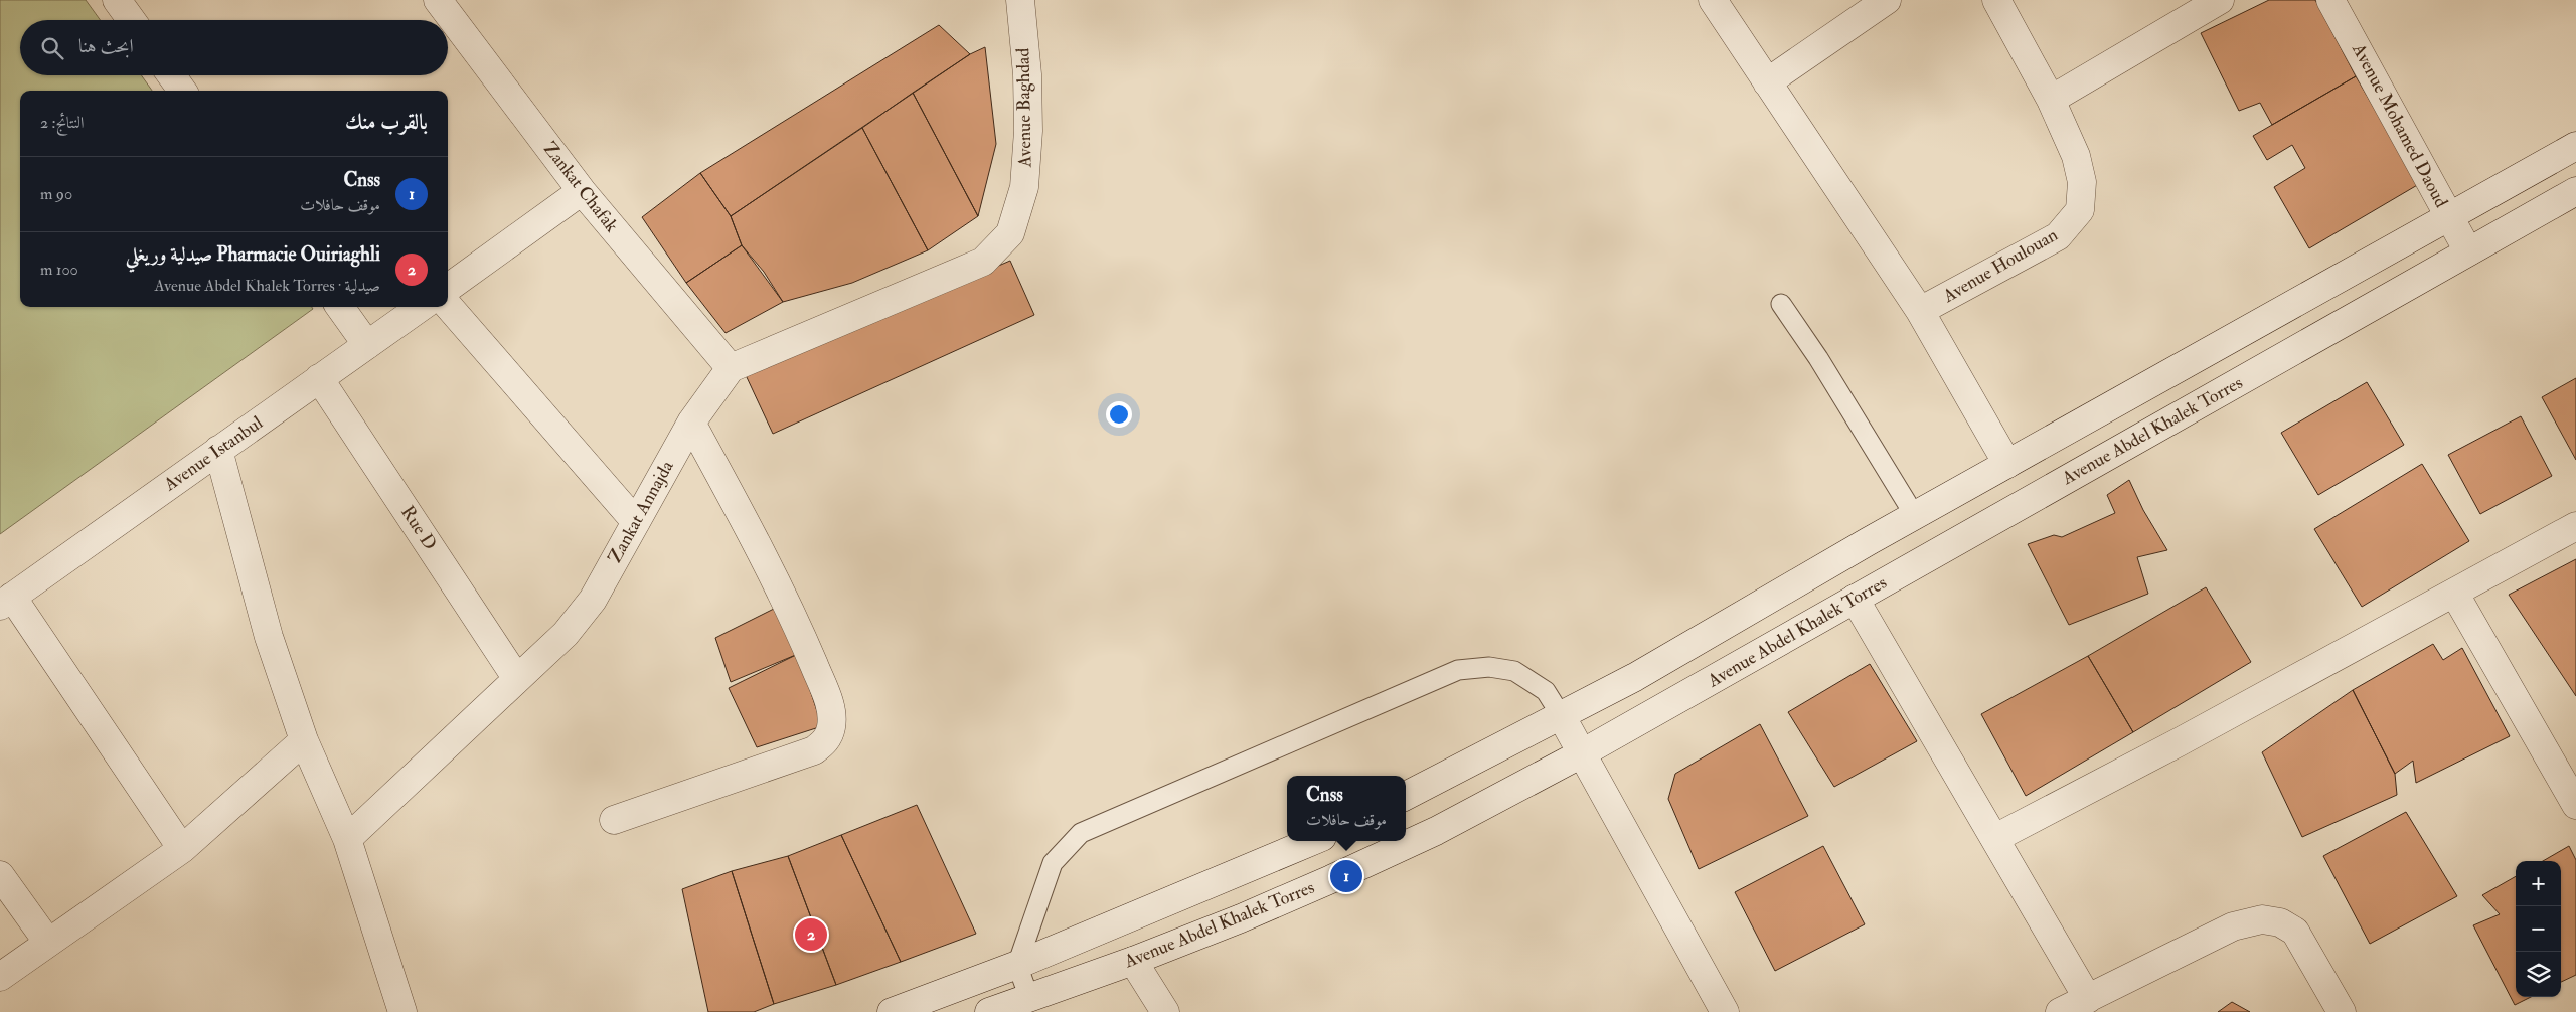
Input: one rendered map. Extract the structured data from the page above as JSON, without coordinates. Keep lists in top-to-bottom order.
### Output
{
  "streets": {
    "street": [
      "Avenue Baghdad",
      "Avenue Mohamed Daoud",
      "Zankat Chafak",
      "Avenue Houlouan",
      "Avenue Abdel Khalek Torres",
      "Avenue Istanbul",
      "Zankat Annajda",
      "Rue D"
    ]
  },
  "crossings": [
    ["Avenue Baghdad", "Zankat Chafak"],
    ["Avenue Baghdad", "Zankat Annajda"],
    ["Avenue Mohamed Daoud", "Avenue Abdel Khalek Torres"],
    ["Zankat Chafak", "Zankat Annajda"],
    ["Avenue Istanbul", "Rue D"],
    ["Zankat Annajda", "Rue D"]
  ],
  "page": {
    "search": "ابحث هنا",
    "heading": ["بالقرب منك", "النتائج: 2"],
    "list": [
      {
        "mark": "1",
        "name": "Cnss",
        "note": "موقف حافلات",
        "value": "90 m"
      },
      {
        "mark": "2",
        "name": "Pharmacie Ouiriaghli صيدلية وريغلي",
        "note": "صيدلية · Avenue Abdel Khalek Torres",
        "value": "100 m"
      }
    ],
    "popup": ["Cnss", "موقف حافلات"],
    "pins": ["1", "2"],
    "map_buttons": ["+", "−"]
  }
}
